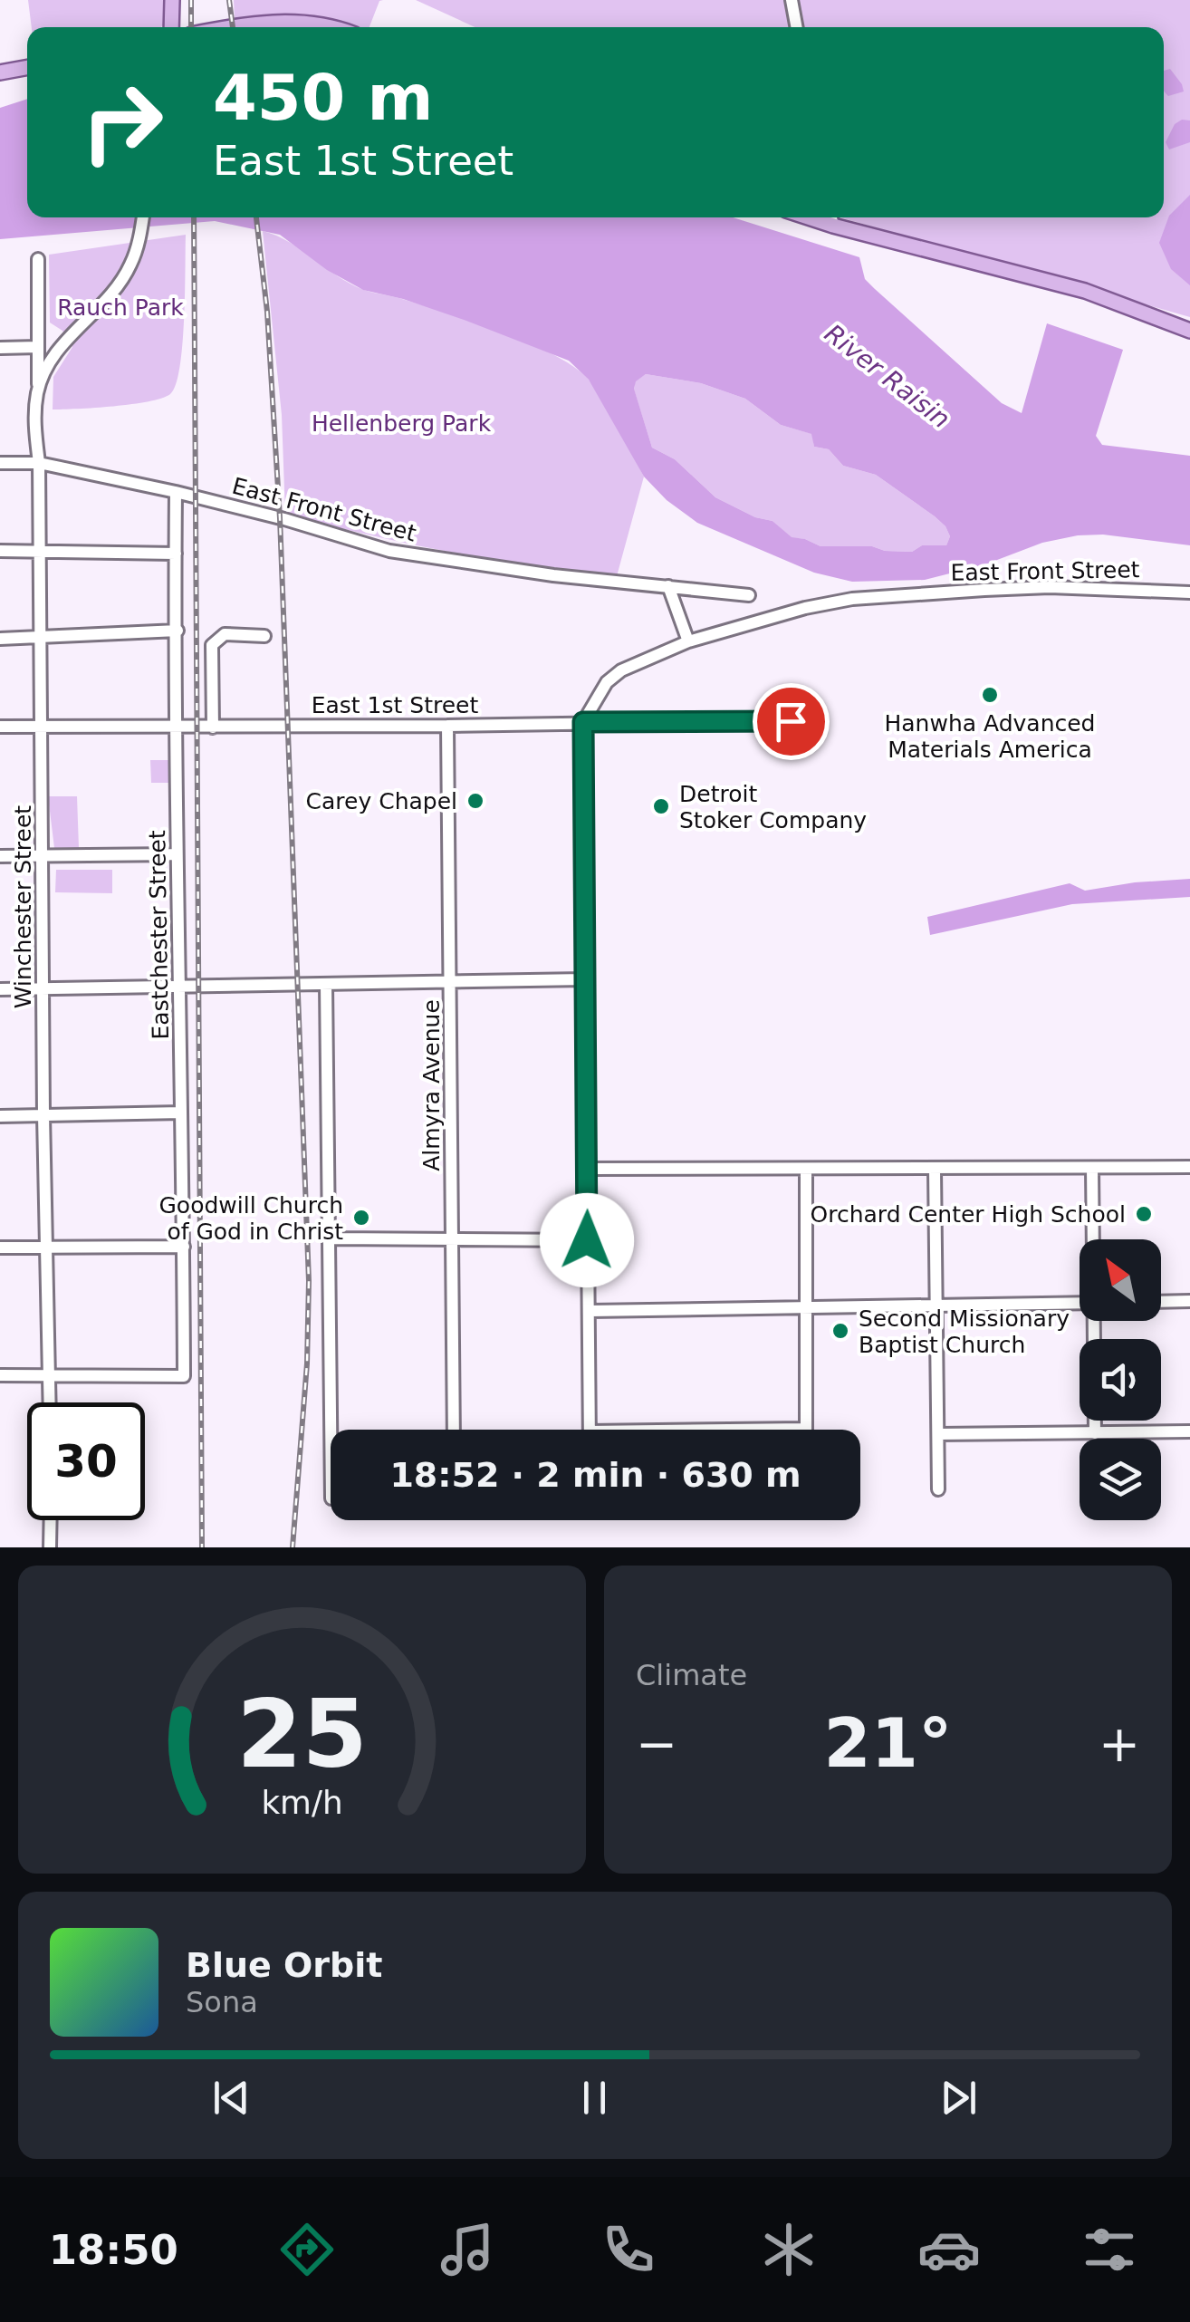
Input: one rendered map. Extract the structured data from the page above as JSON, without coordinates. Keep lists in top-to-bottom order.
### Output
{
  "streets": {
    "street": [
      "East Front Street",
      "East 1st Street",
      "Winchester Street",
      "Eastchester Street",
      "Almyra Avenue"
    ]
  },
  "crossings": [
    ["East Front Street", "East 1st Street"],
    ["East Front Street", "Winchester Street"],
    ["East Front Street", "Eastchester Street"],
    ["East 1st Street", "Winchester Street"],
    ["East 1st Street", "Eastchester Street"],
    ["East 1st Street", "Almyra Avenue"],
    ["Winchester Street", "Eastchester Street"]
  ],
  "water": ["River Raisin"],
  "parks": ["Rauch Park", "Hellenberg Park"],
  "places": [
    "Hanwha Advanced Materials America",
    "Carey Chapel",
    "Detroit Stoker Company",
    "Orchard Center High School",
    "Goodwill Church of God in Christ",
    "Second Missionary Baptist Church"
  ],
  "north": "top left",
  "page": {
    "turn": ["450 m", "East 1st Street"],
    "limit": "30",
    "trip": "18:52 · 2 min · 630 m",
    "tile": "Climate",
    "heat": ["−", "21°", "+"],
    "song": ["Blue Orbit", "Sona"],
    "tabs": "18:50",
    "gauge": ["25", "km/h"]
  }
}
